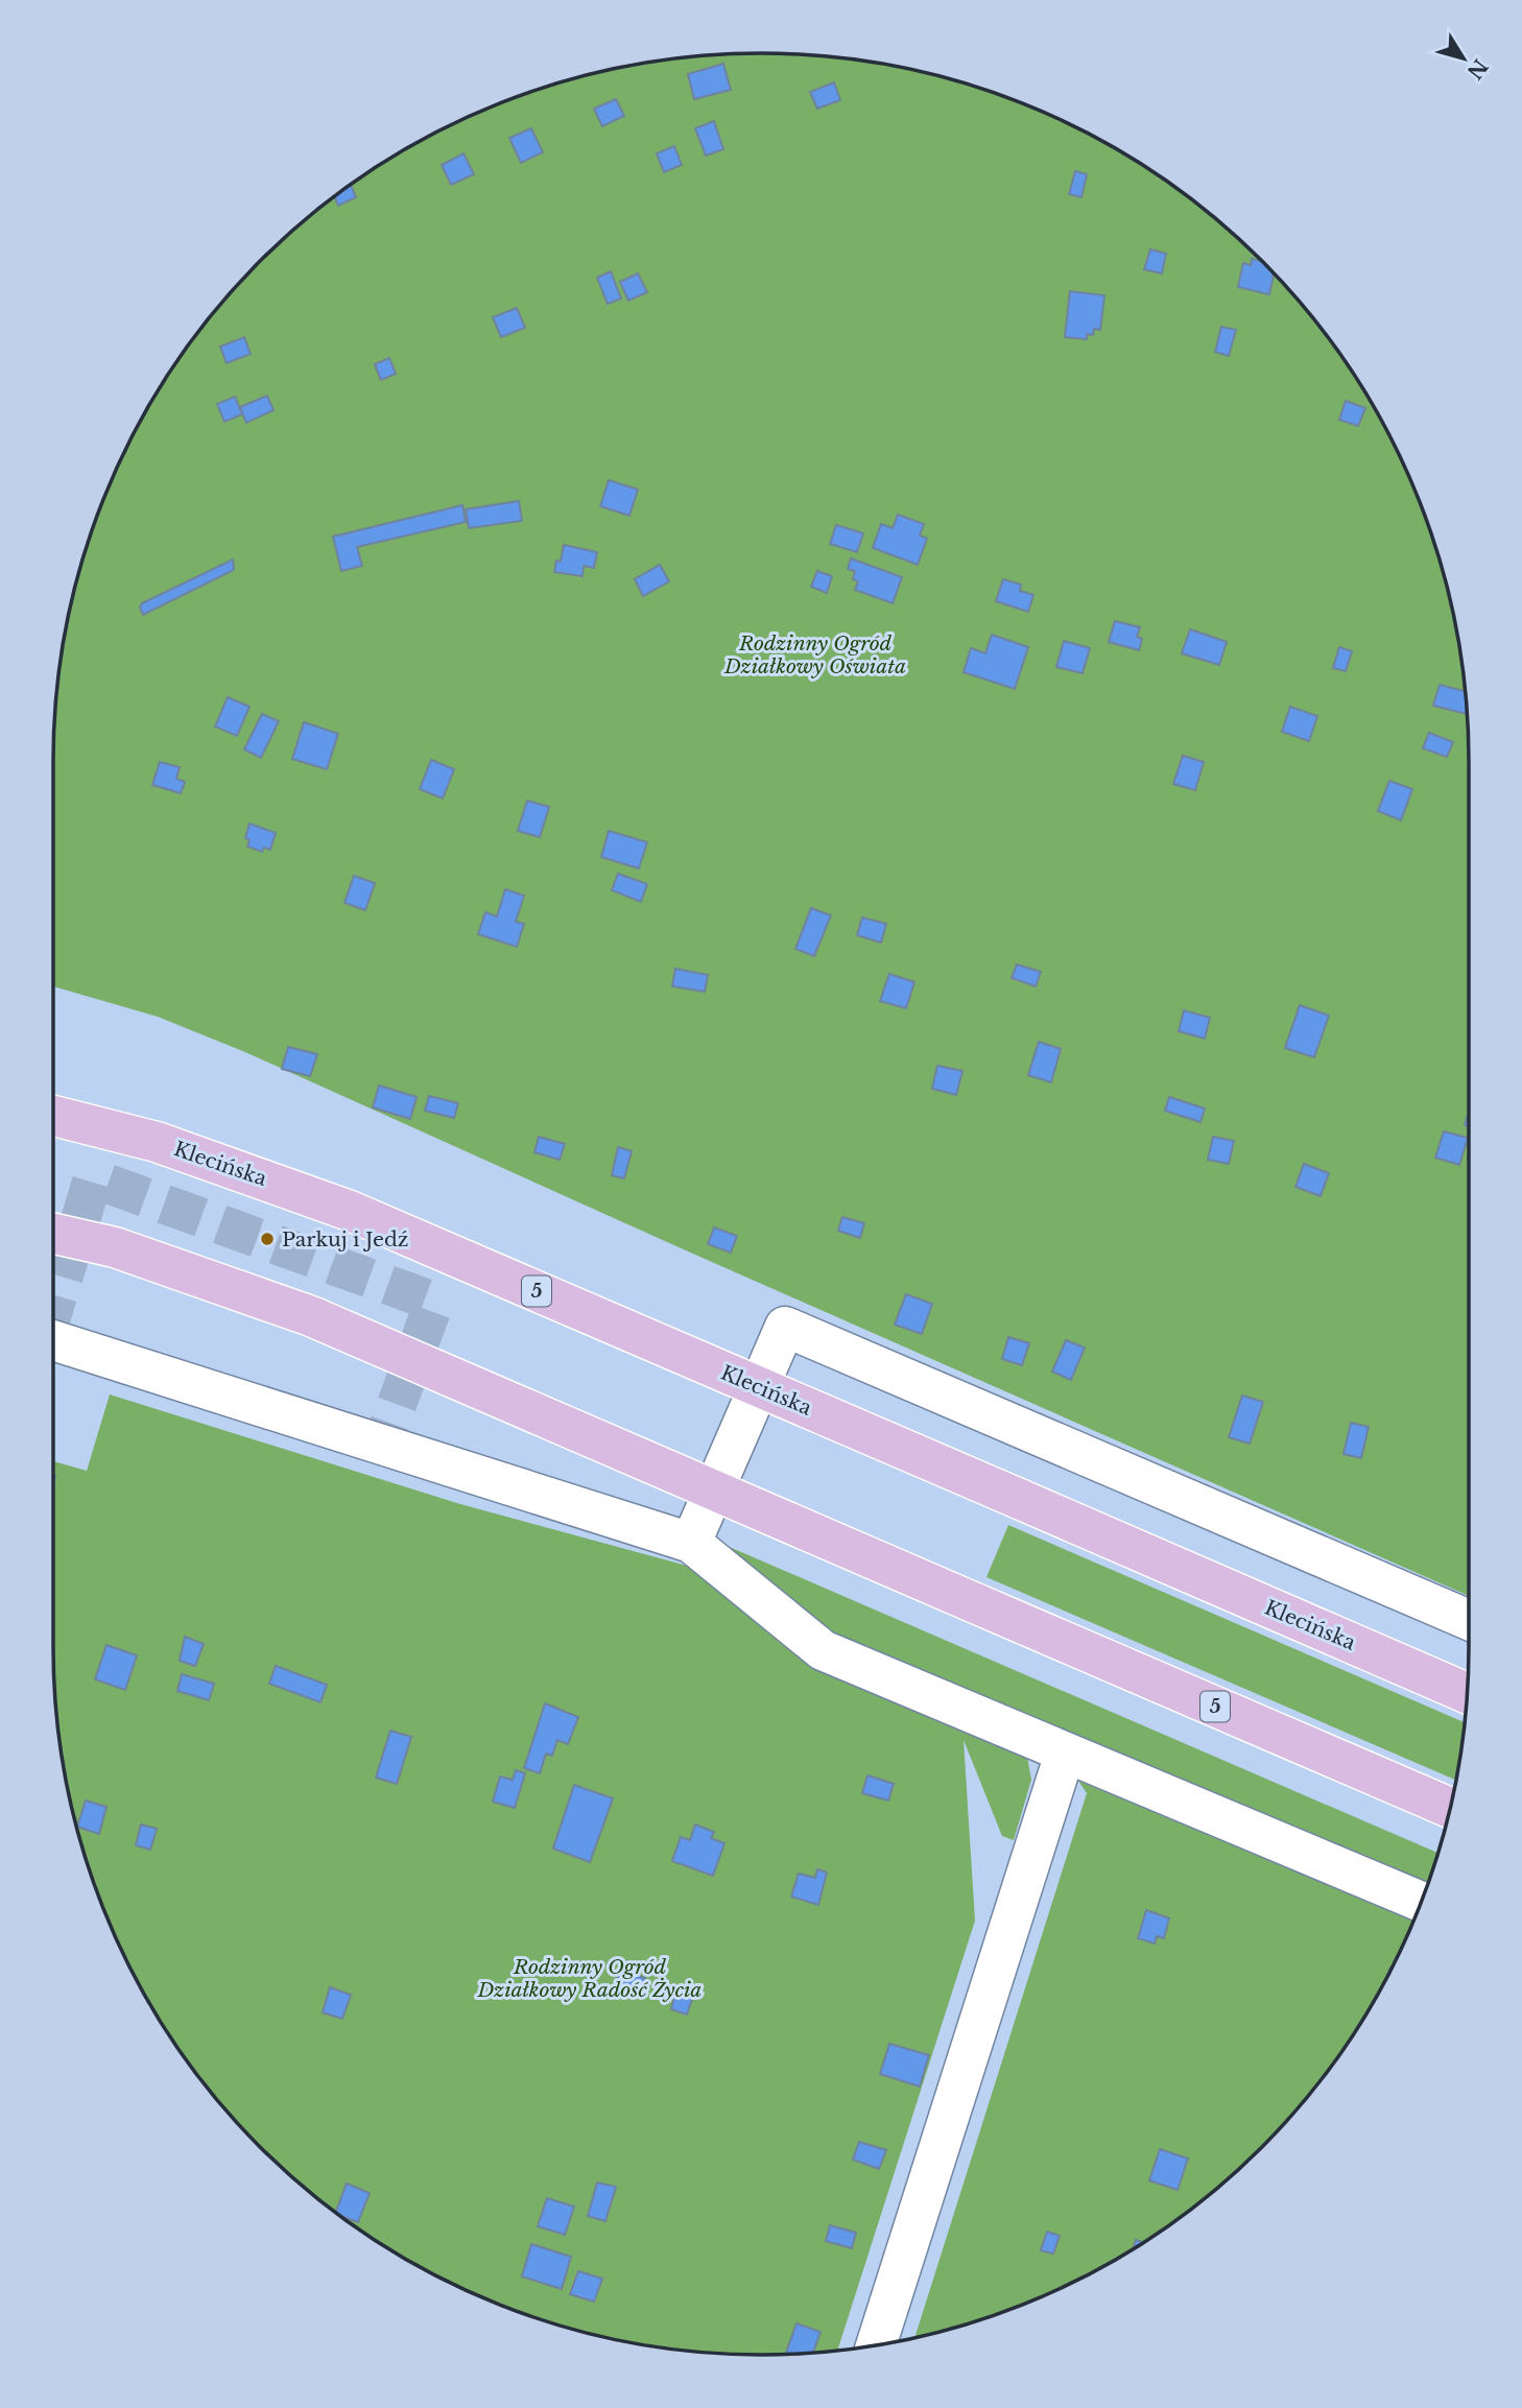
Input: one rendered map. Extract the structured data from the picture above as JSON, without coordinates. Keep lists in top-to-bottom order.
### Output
{
  "streets": {
    "main road": ["Klecińska", "5"]
  },
  "parks": ["Rodzinny Ogród Działkowy Oświata", "Rodzinny Ogród Działkowy Radość Życia"],
  "places": ["Parkuj i Jedź"],
  "north": "bottom right"
}
